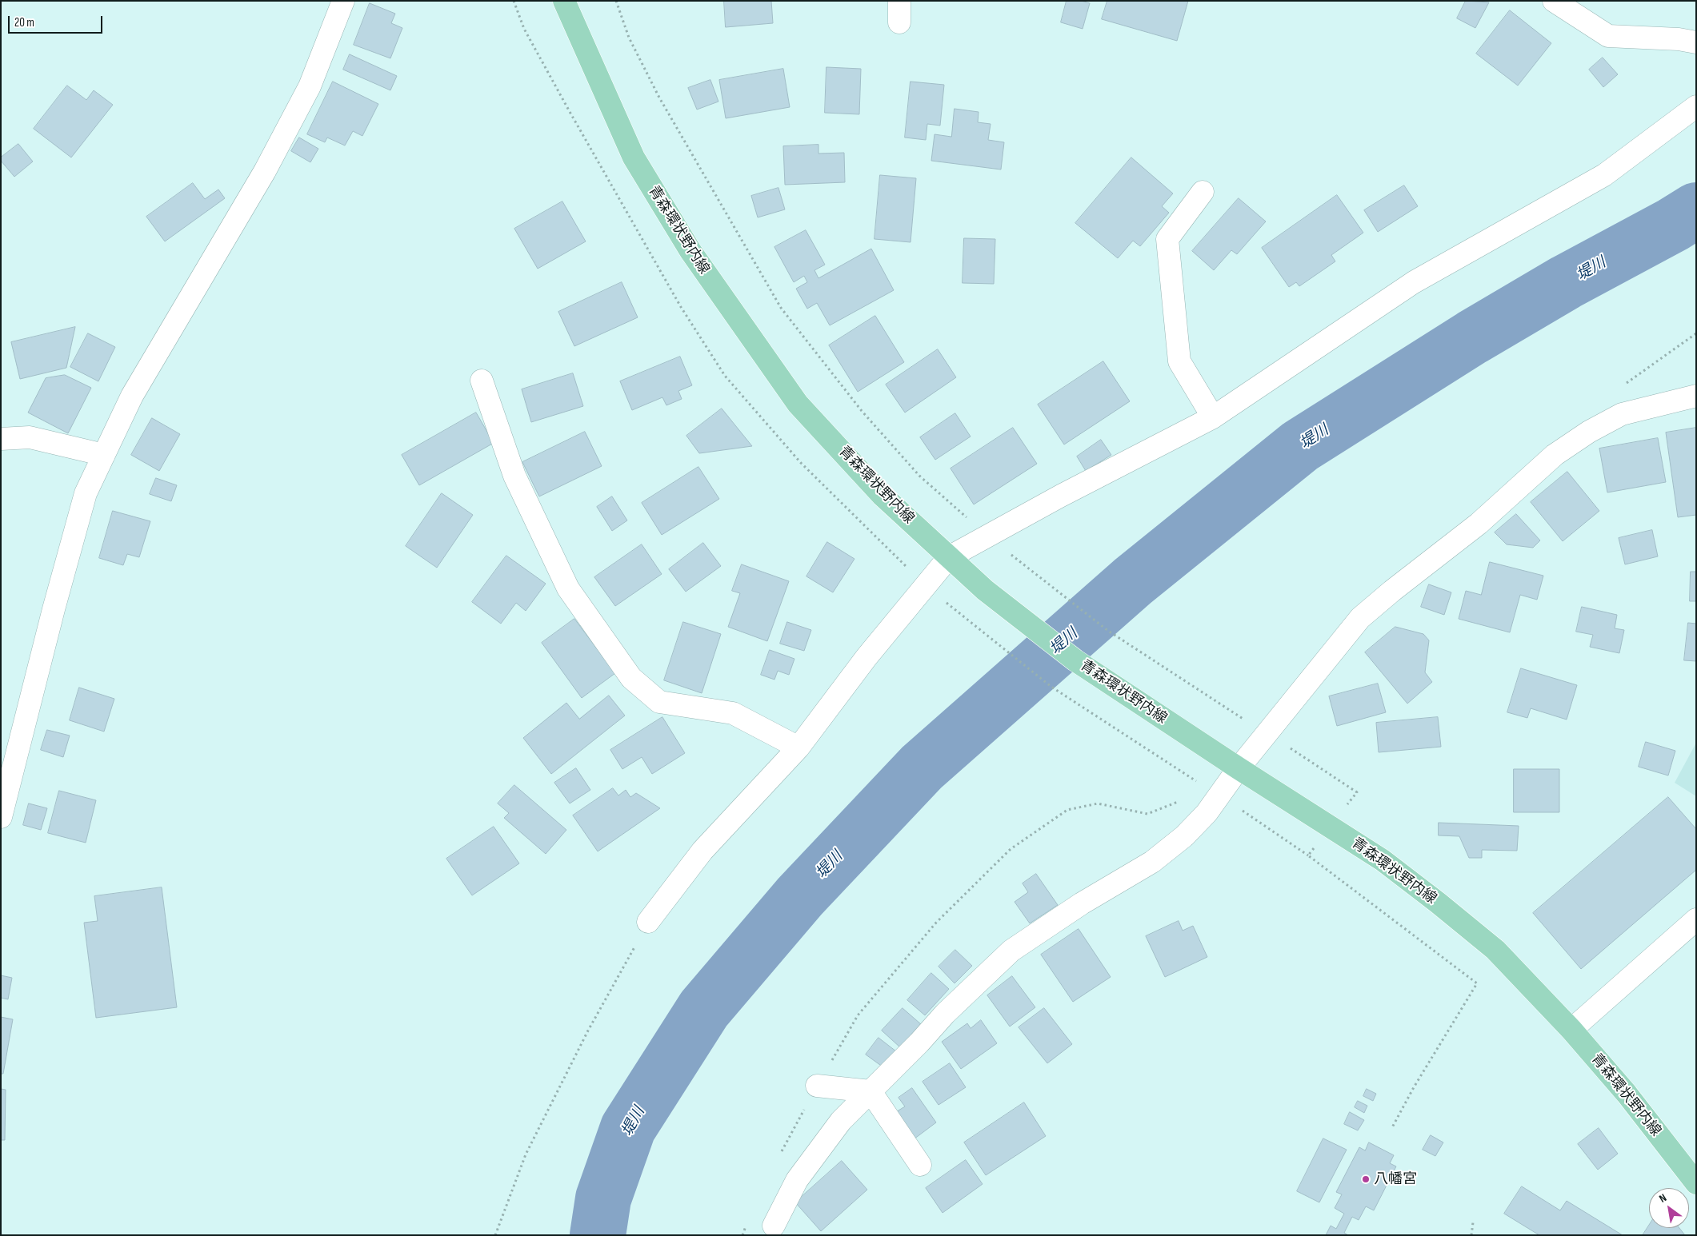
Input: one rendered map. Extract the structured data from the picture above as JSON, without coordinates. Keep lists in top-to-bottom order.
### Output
{
  "streets": {
    "main road": ["青森環状野内線"]
  },
  "water": ["堤川"],
  "places": ["八幡宮"],
  "scale_bar": "20 m",
  "north": "top left"
}
